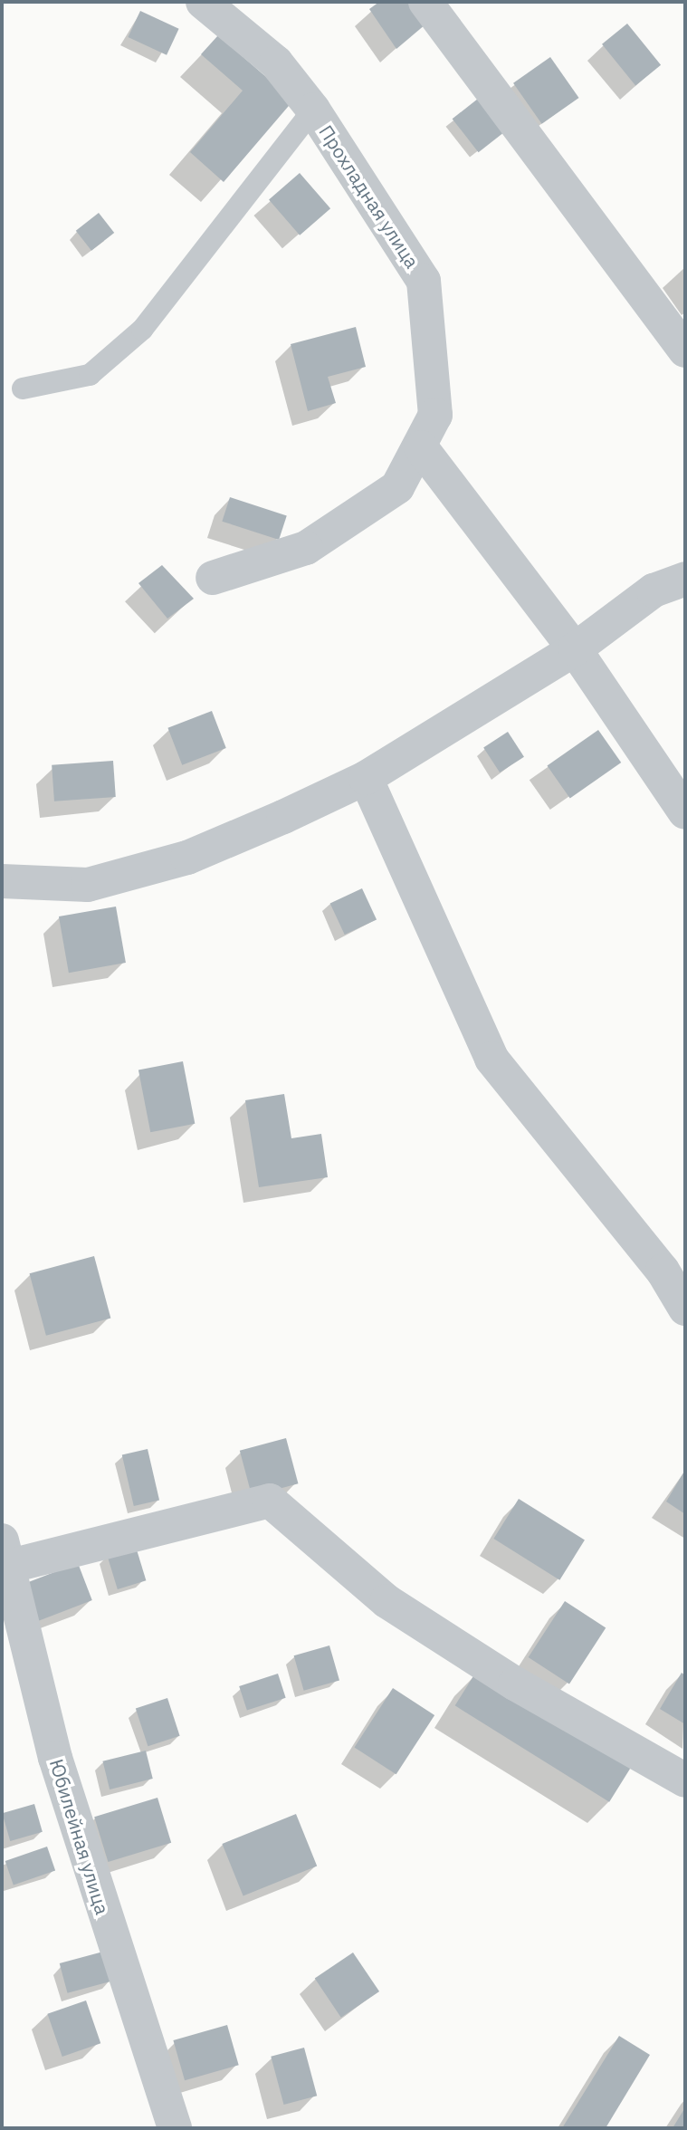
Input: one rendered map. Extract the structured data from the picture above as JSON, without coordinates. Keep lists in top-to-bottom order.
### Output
{
  "streets": {
    "street": ["Прохладная улица", "Юбилейная улица"]
  }
}
